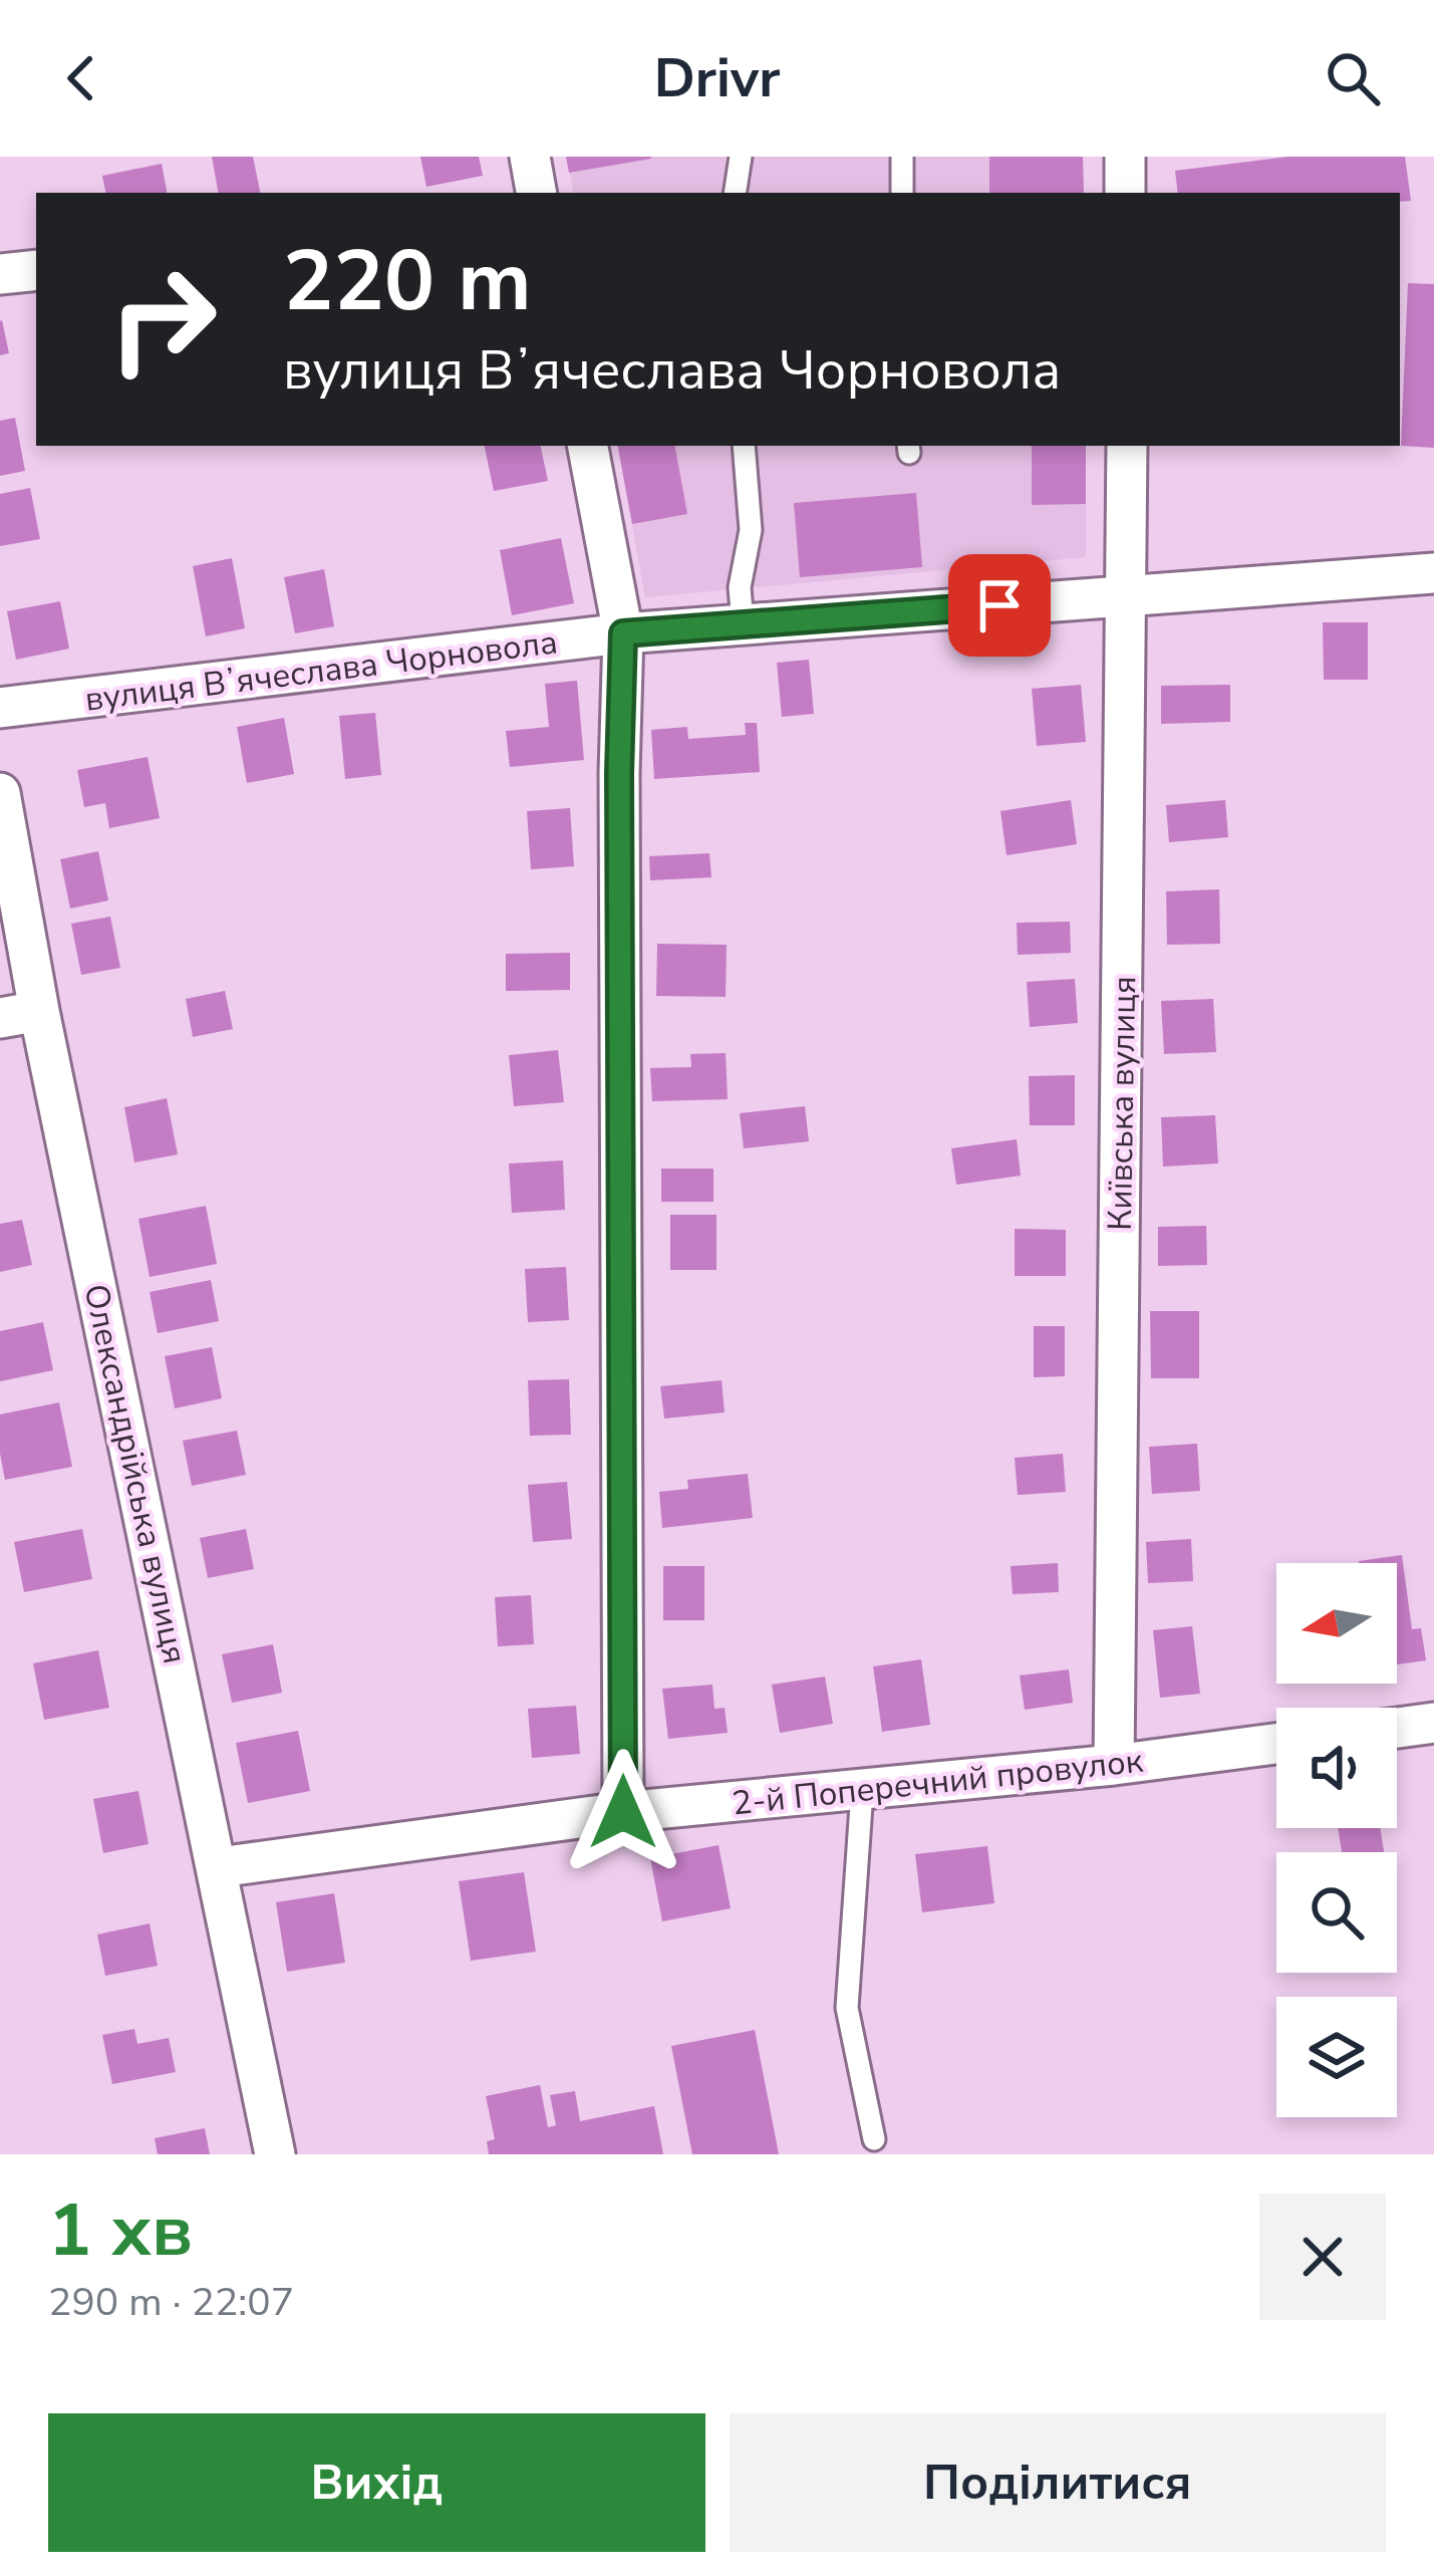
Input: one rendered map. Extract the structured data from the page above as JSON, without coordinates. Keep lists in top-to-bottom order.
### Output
{
  "streets": {
    "street": [
      "вулиця Вʼячеслава Чорновола",
      "Київська вулиця",
      "Олександрійська вулиця",
      "2-й Поперечний провулок"
    ]
  },
  "crossings": [
    ["вулиця Вʼячеслава Чорновола", "Київська вулиця"],
    ["Київська вулиця", "2-й Поперечний провулок"],
    ["Олександрійська вулиця", "2-й Поперечний провулок"]
  ],
  "north": "left",
  "page": {
    "header": "Drivr",
    "turn": ["220 m", "вулиця Вʼячеслава Чорновола"],
    "heading": ["1 хв", "290 m · 22:07"],
    "buttons": ["Вихід", "Поділитися"]
  }
}
